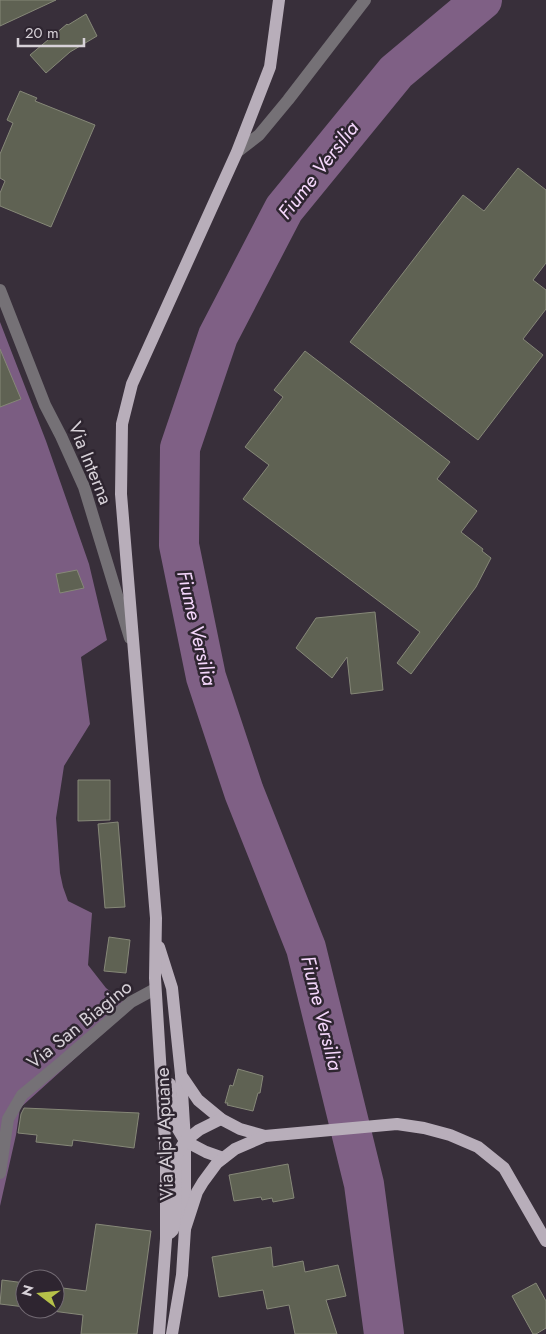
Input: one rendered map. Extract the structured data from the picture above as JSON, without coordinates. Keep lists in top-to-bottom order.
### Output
{
  "streets": {
    "main road": ["Via Alpi Apuane"],
    "street": ["Via Interna", "Via San Biagino"]
  },
  "crossings": [
    ["Via San Biagino", "Via Alpi Apuane"]
  ],
  "water": ["Fiume Versilia"],
  "scale_bar": "20 m",
  "north": "left"
}
